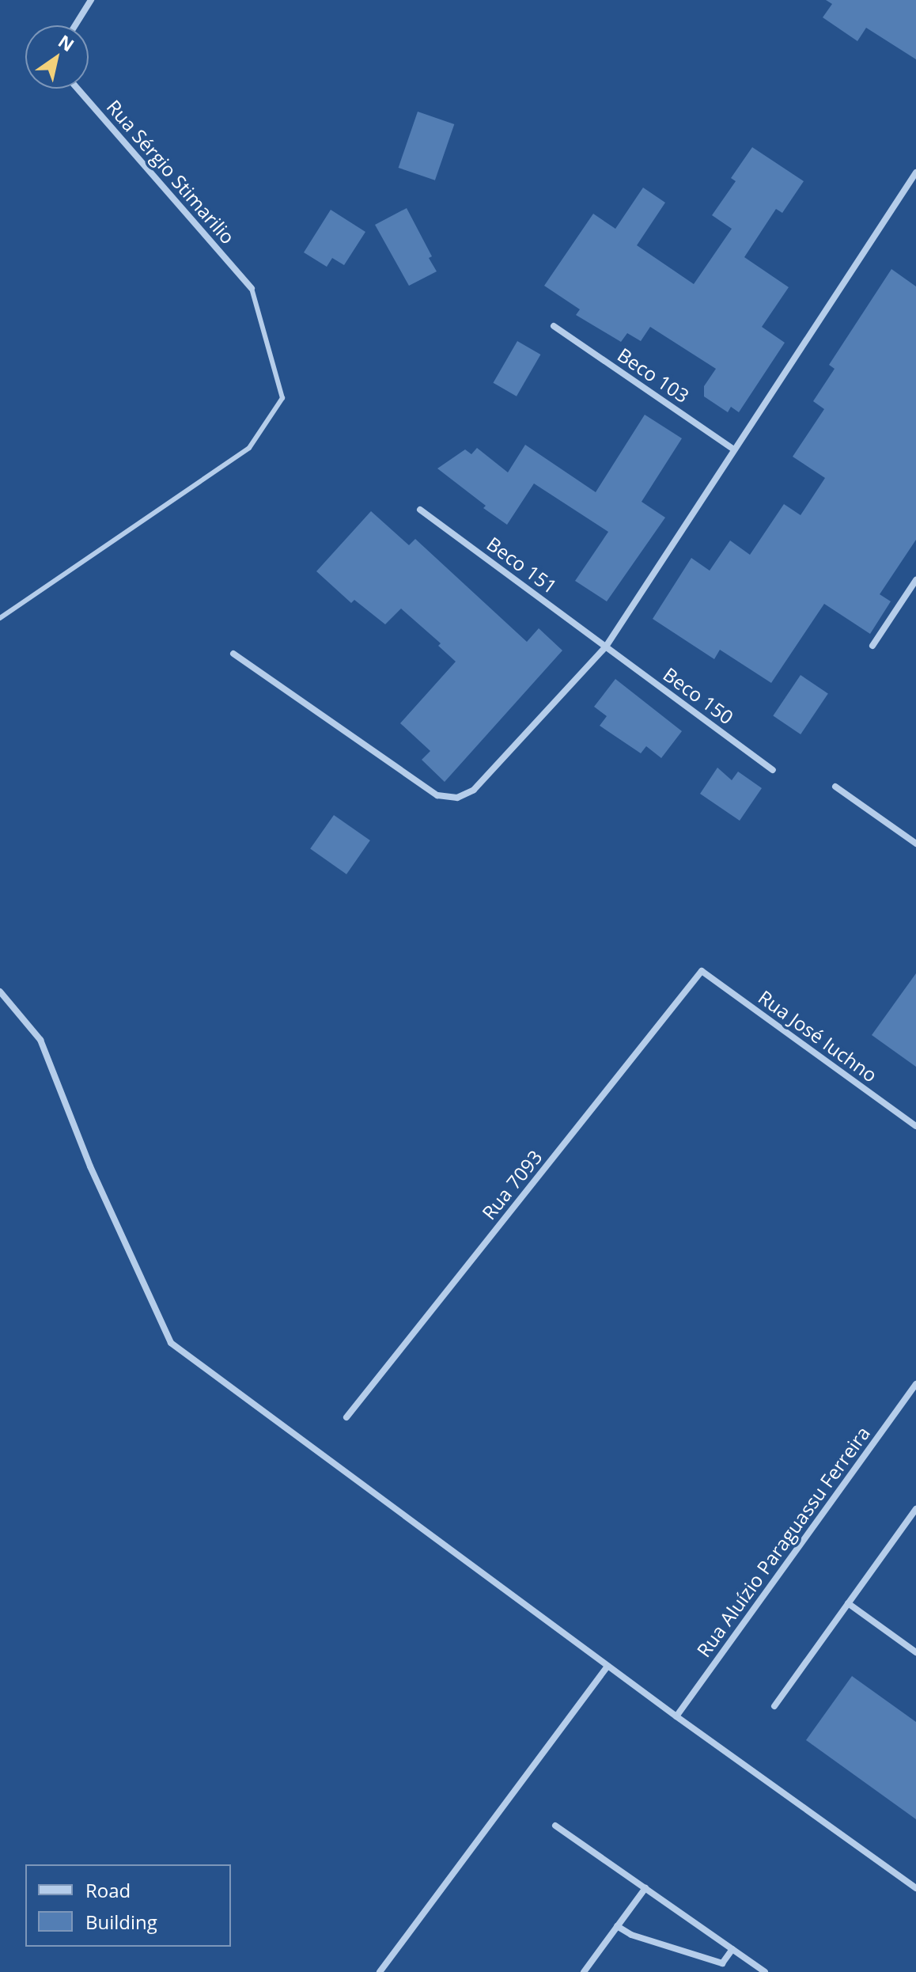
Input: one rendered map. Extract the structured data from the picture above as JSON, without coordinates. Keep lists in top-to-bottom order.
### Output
{
  "streets": {
    "street": [
      "Rua Sérgio Stimarilio",
      "Beco 103",
      "Beco 151",
      "Beco 150",
      "Rua José Iuchno",
      "Rua 7093",
      "Rua Aluízio Paraguassu Ferreira"
    ]
  },
  "crossings": [
    ["Beco 151", "Beco 150"],
    ["Rua José Iuchno", "Rua 7093"]
  ],
  "legend": ["Road", "Building"],
  "north": "top right"
}
